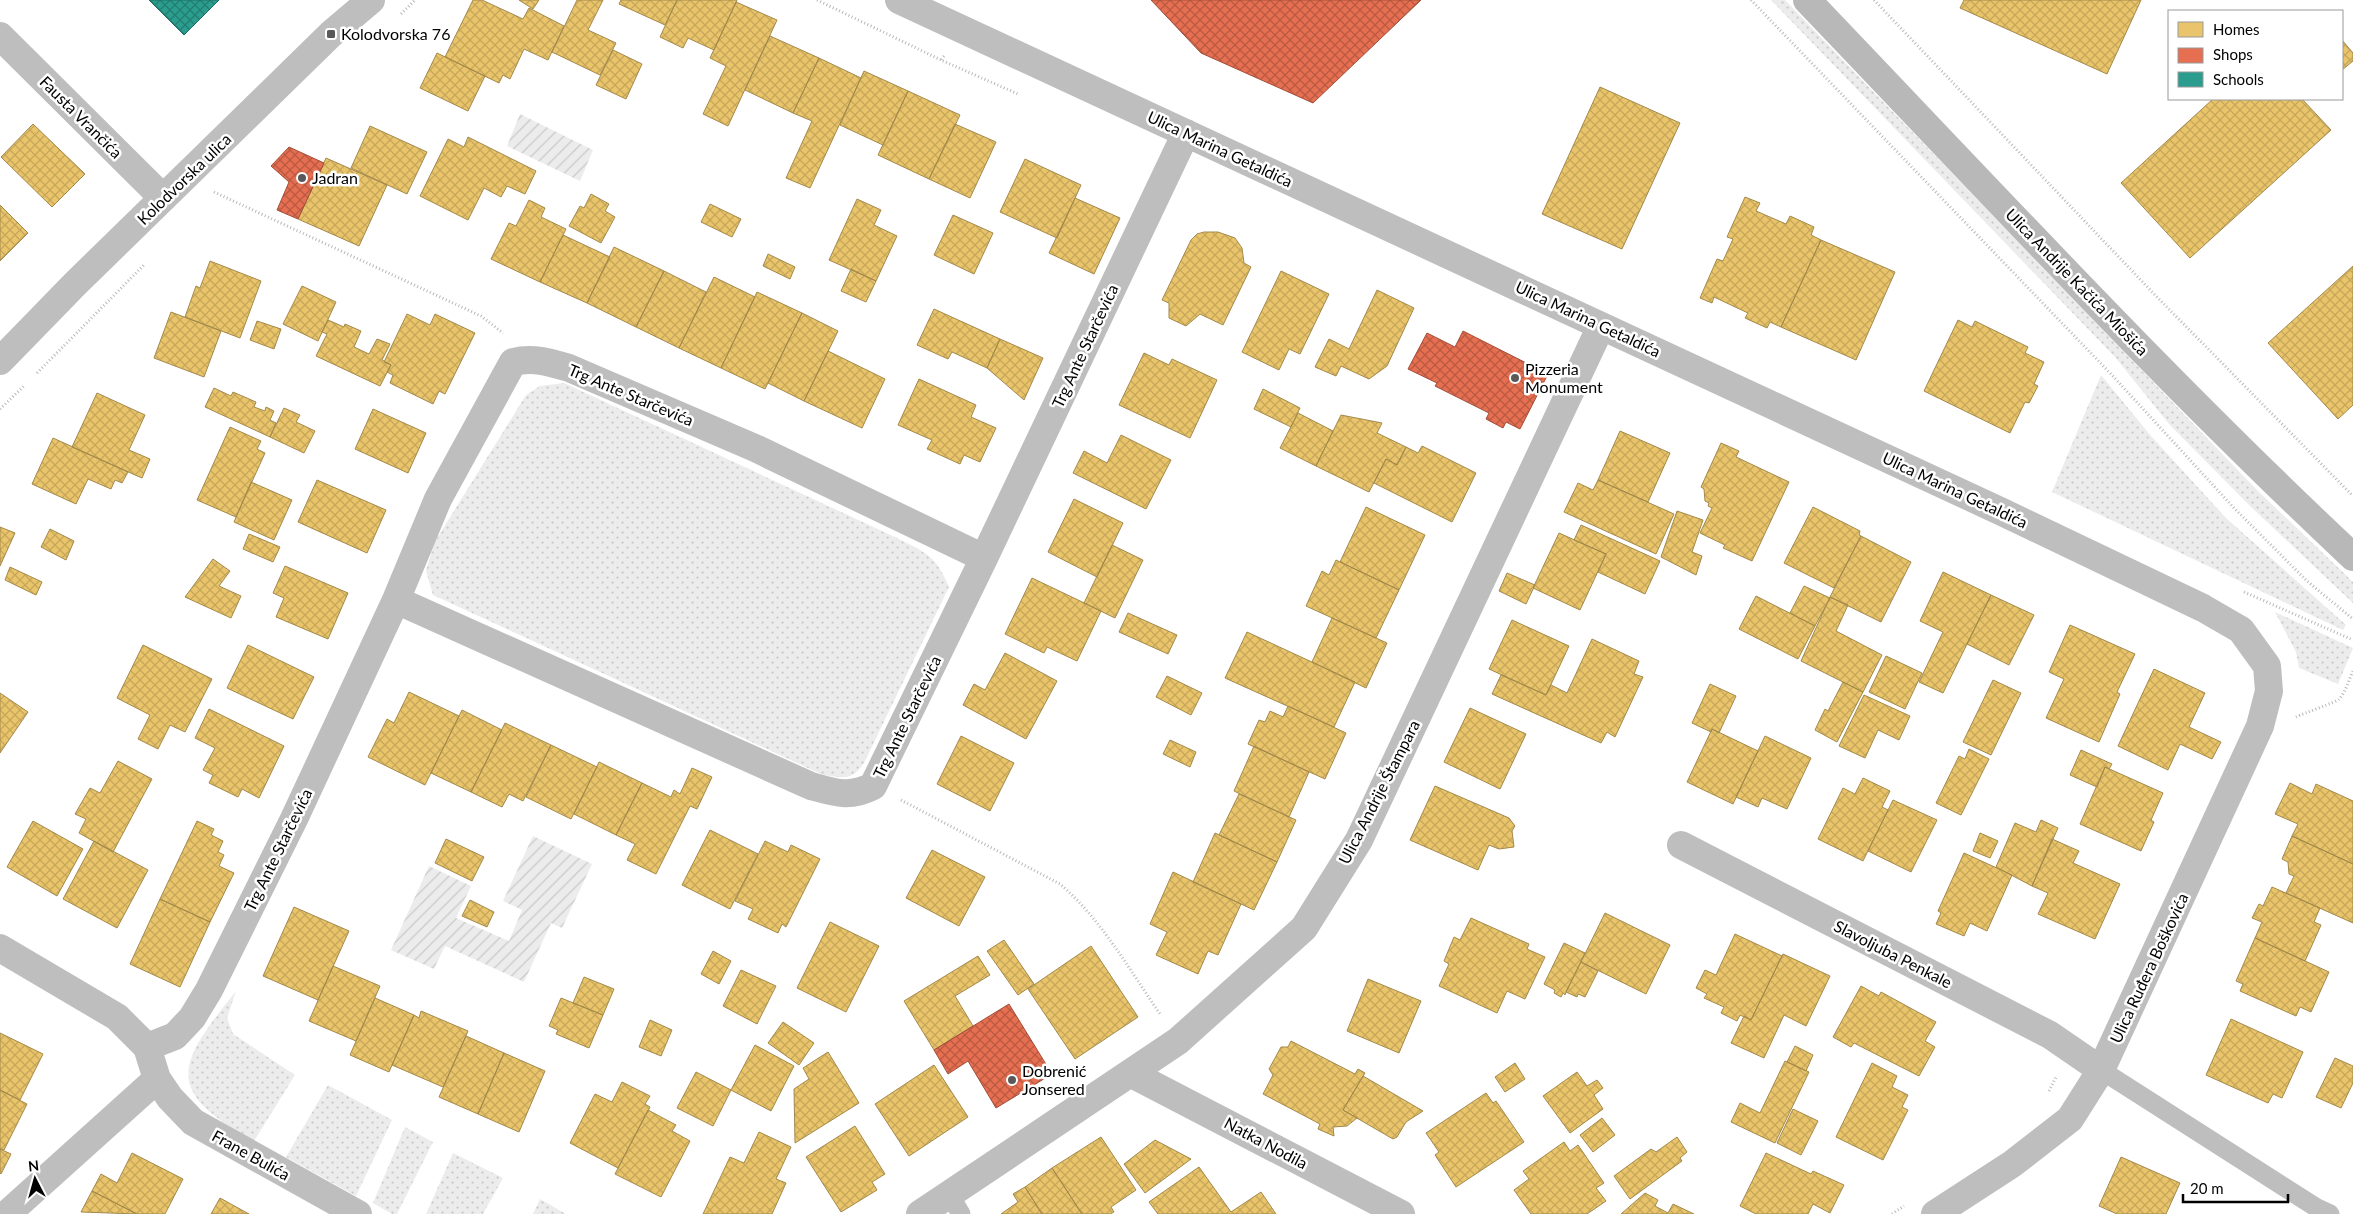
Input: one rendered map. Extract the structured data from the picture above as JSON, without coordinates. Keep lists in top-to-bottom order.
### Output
{
  "streets": {
    "main road": ["Ulica Andrije Kačića Miošića"],
    "street": [
      "Fausta Vrančića",
      "Ulica Marina Getaldića",
      "Kolodvorska ulica",
      "Trg Ante Starčevića",
      "Ulica Andrije Štampara",
      "Slavoljuba Penkale",
      "Ulica Ruđera Boškovića",
      "Natka Nodila",
      "Frane Bulića"
    ]
  },
  "crossings": [
    ["Fausta Vrančića", "Kolodvorska ulica"],
    ["Ulica Marina Getaldića", "Trg Ante Starčevića"],
    ["Ulica Marina Getaldića", "Ulica Andrije Štampara"],
    ["Ulica Marina Getaldića", "Ulica Ruđera Boškovića"],
    ["Ulica Andrije Štampara", "Natka Nodila"],
    ["Slavoljuba Penkale", "Ulica Ruđera Boškovića"]
  ],
  "places": {
    "transit": ["Kolodvorska 76"],
    "other": ["Jadran", "Pizzeria Monument", "Dobrenić Jonsered"]
  },
  "legend": ["Homes", "Shops", "Schools"],
  "scale_bar": "20 m",
  "north": "top"
}
